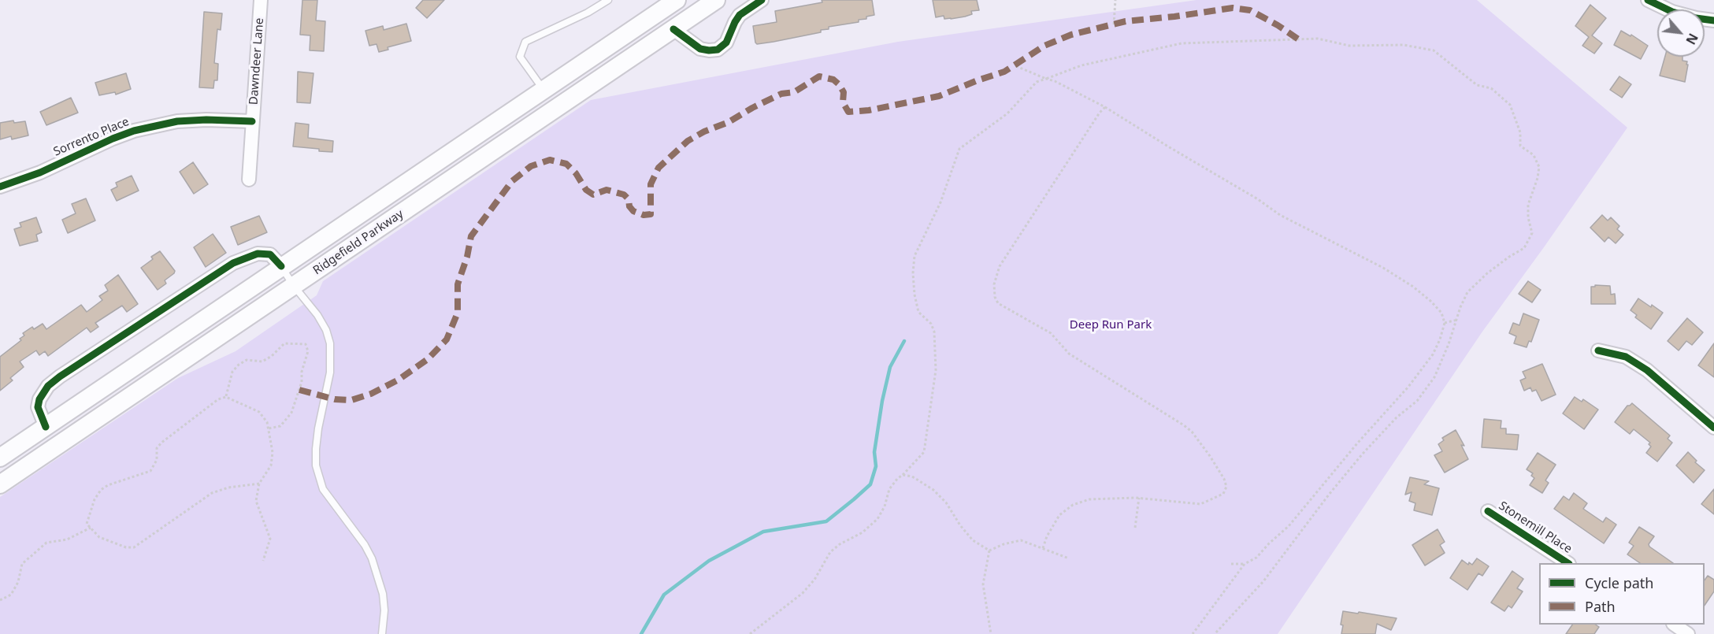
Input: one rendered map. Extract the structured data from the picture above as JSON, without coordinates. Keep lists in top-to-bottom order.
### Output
{
  "streets": {
    "main road": ["Ridgefield Parkway"],
    "street": ["Dawndeer Lane", "Sorrento Place", "Stonemill Place"]
  },
  "crossings": [
    ["Dawndeer Lane", "Sorrento Place"]
  ],
  "parks": ["Deep Run Park"],
  "legend": ["Cycle path", "Path"],
  "north": "bottom right"
}
